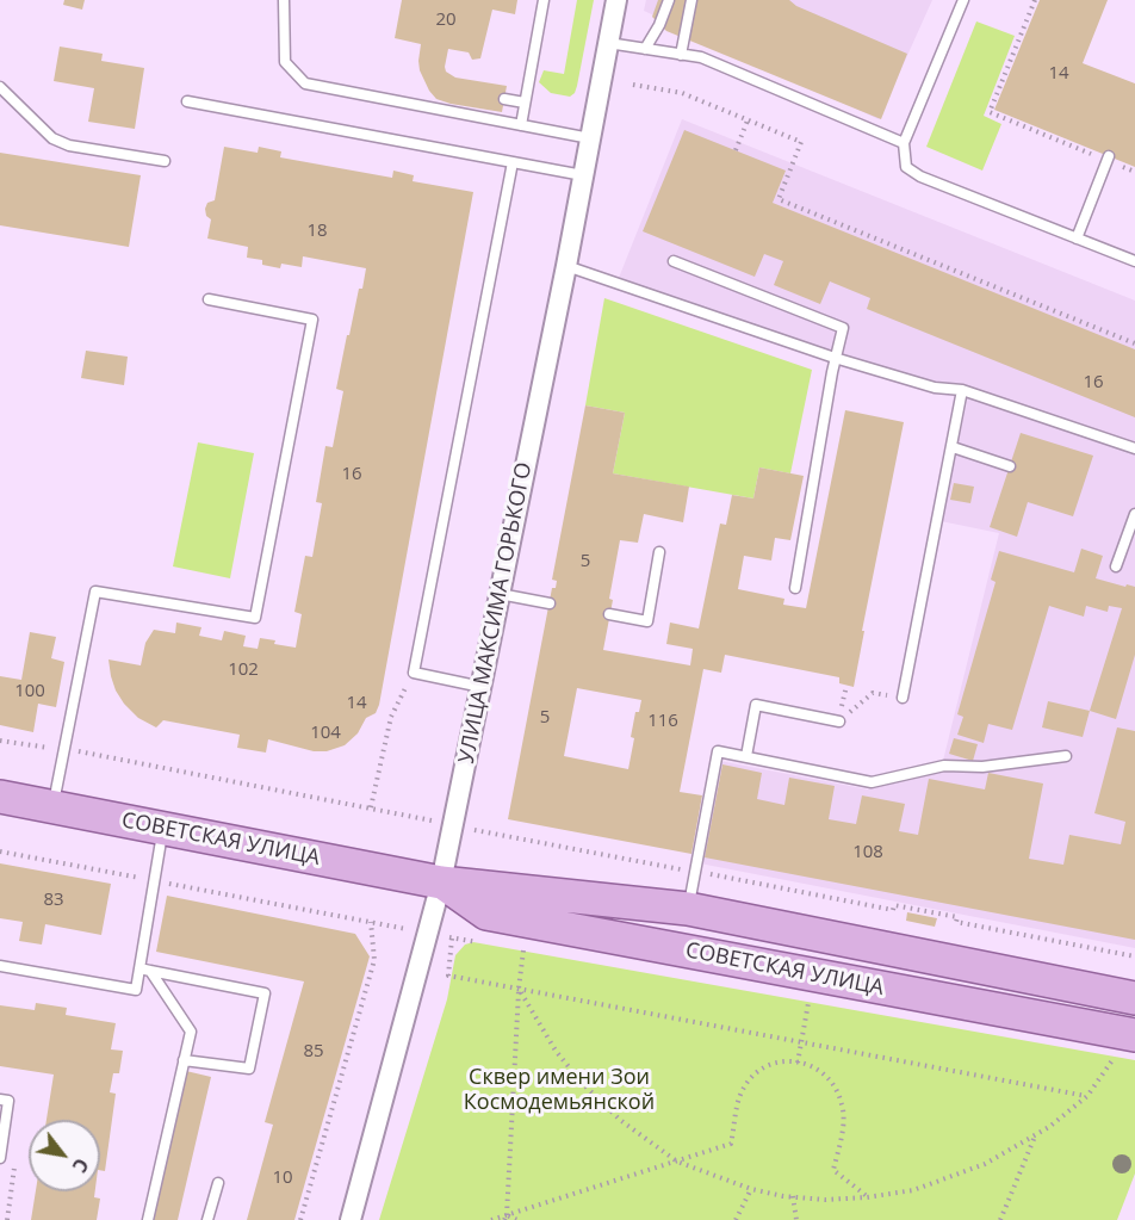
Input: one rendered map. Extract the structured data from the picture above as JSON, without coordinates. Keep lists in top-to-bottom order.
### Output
{
  "streets": {
    "main road": ["СОВЕТСКАЯ УЛИЦА"],
    "street": ["УЛИЦА МАКСИМА ГОРЬКОГО"]
  },
  "crossings": [
    ["УЛИЦА МАКСИМА ГОРЬКОГО", "СОВЕТСКАЯ УЛИЦА"]
  ],
  "parks": ["Cквер имени Зои Космодемьянской"],
  "house_numbers": [
    "20",
    "14",
    "18",
    "16",
    "16",
    "5",
    "102",
    "100",
    "14",
    "5",
    "116",
    "104",
    "108",
    "83",
    "85",
    "10"
  ],
  "north": "bottom right"
}
